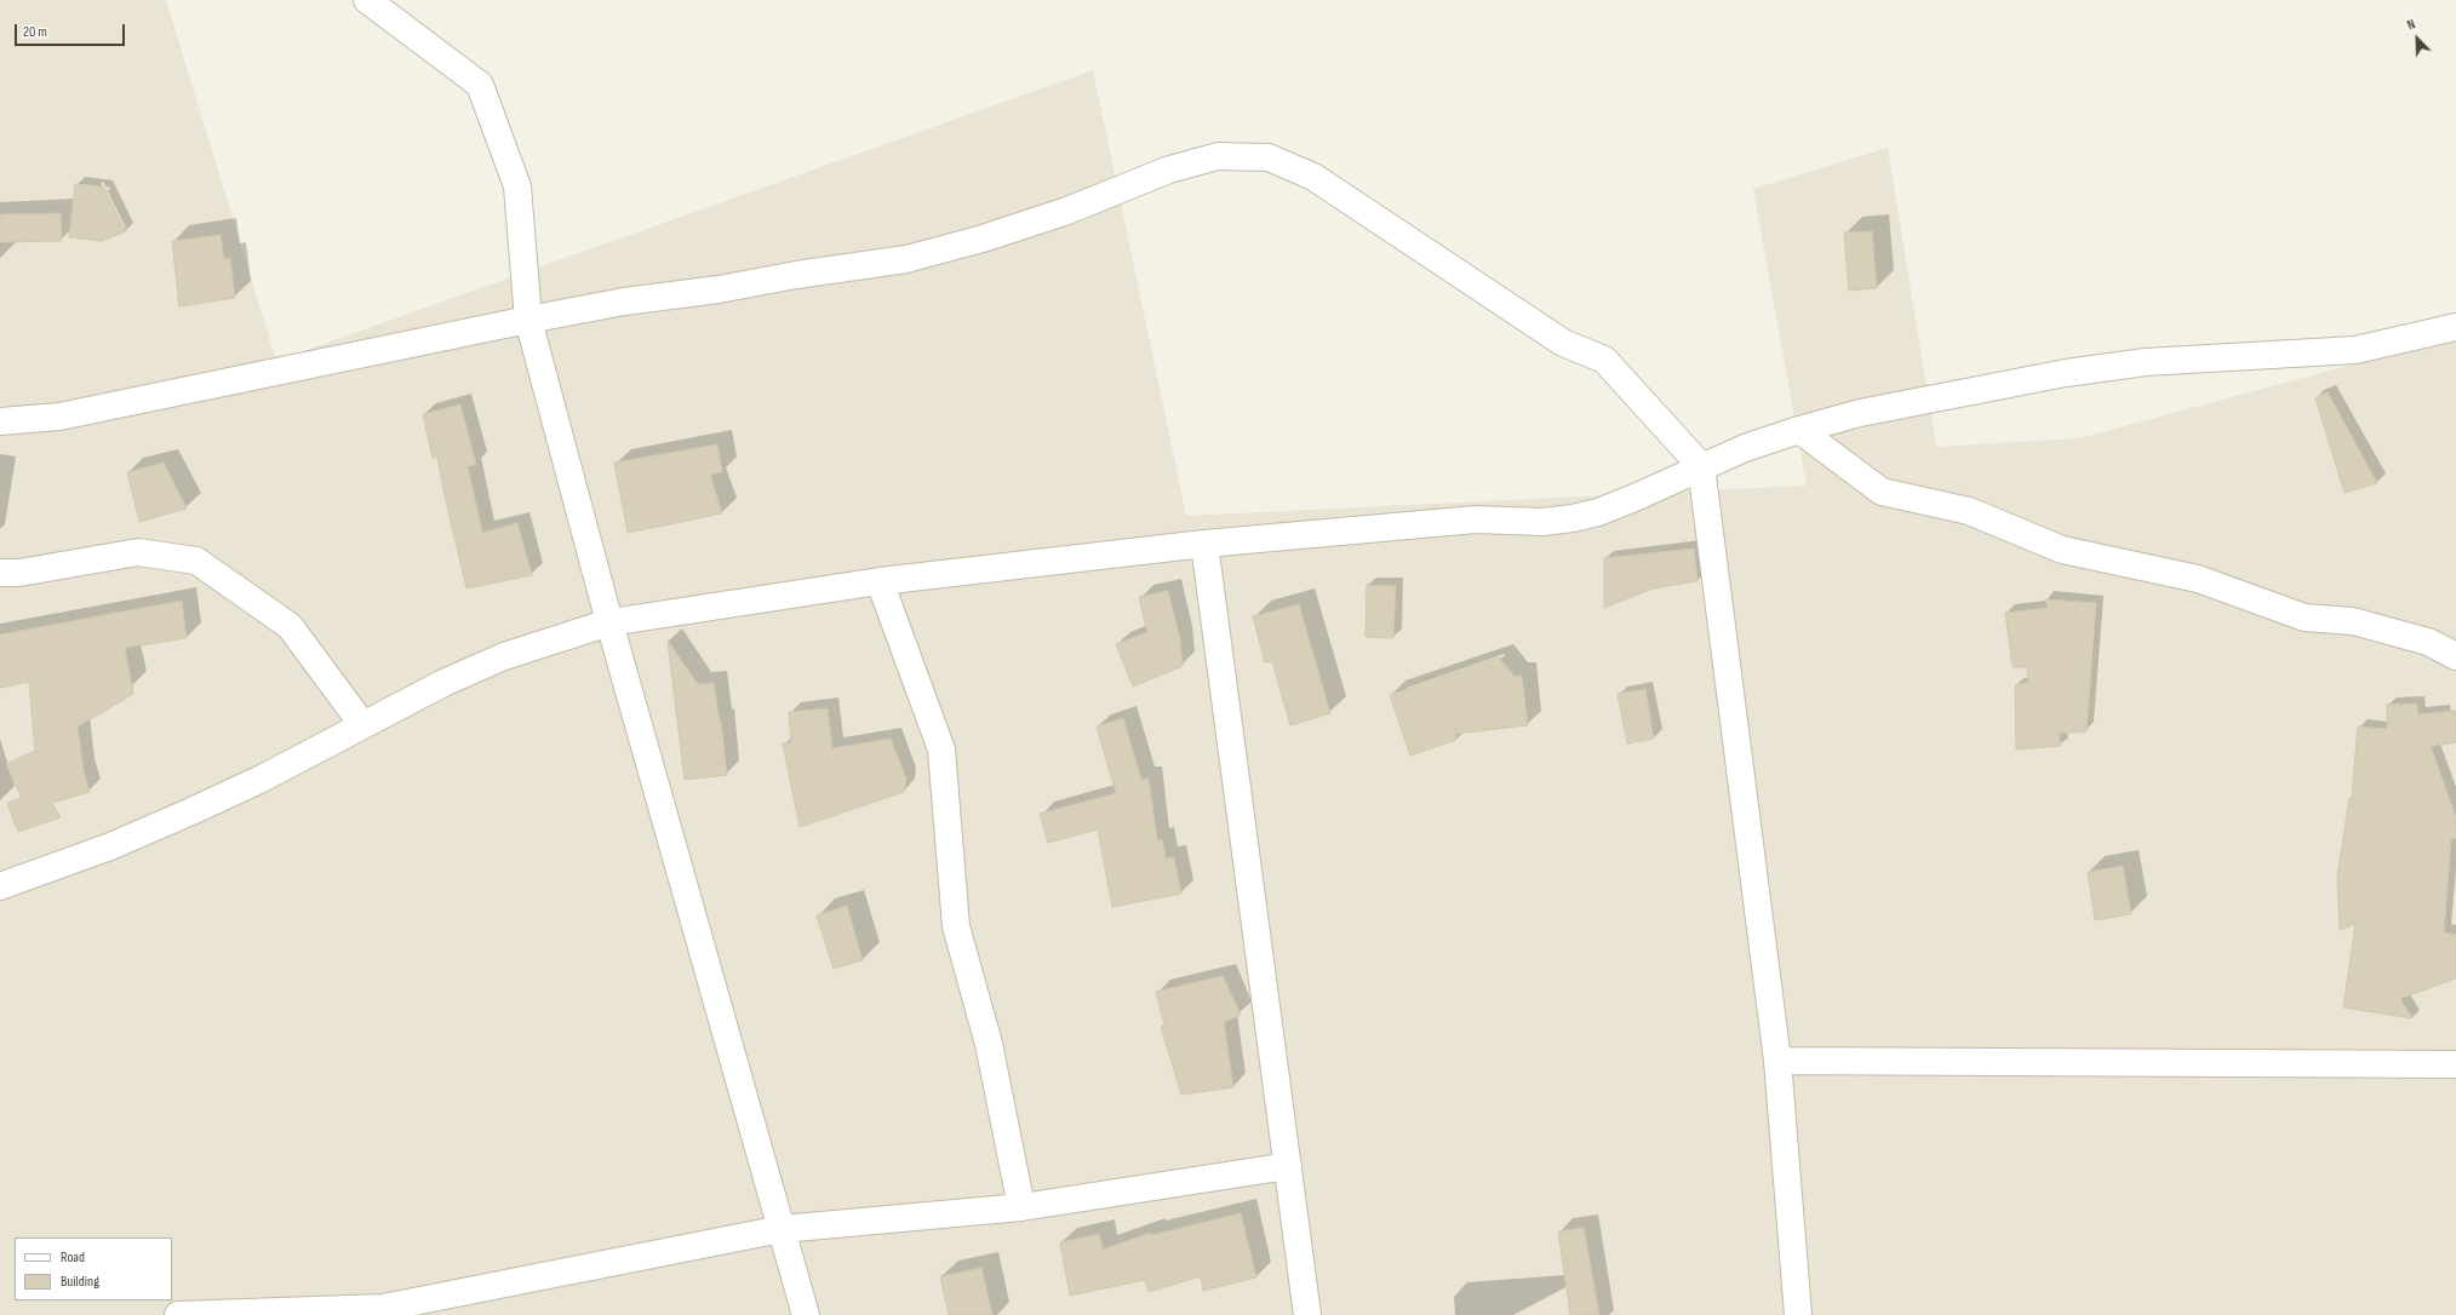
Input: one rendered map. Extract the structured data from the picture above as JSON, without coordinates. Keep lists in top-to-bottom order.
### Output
{
  "legend": ["Road", "Building"],
  "scale_bar": "20 m",
  "north": "top left"
}
